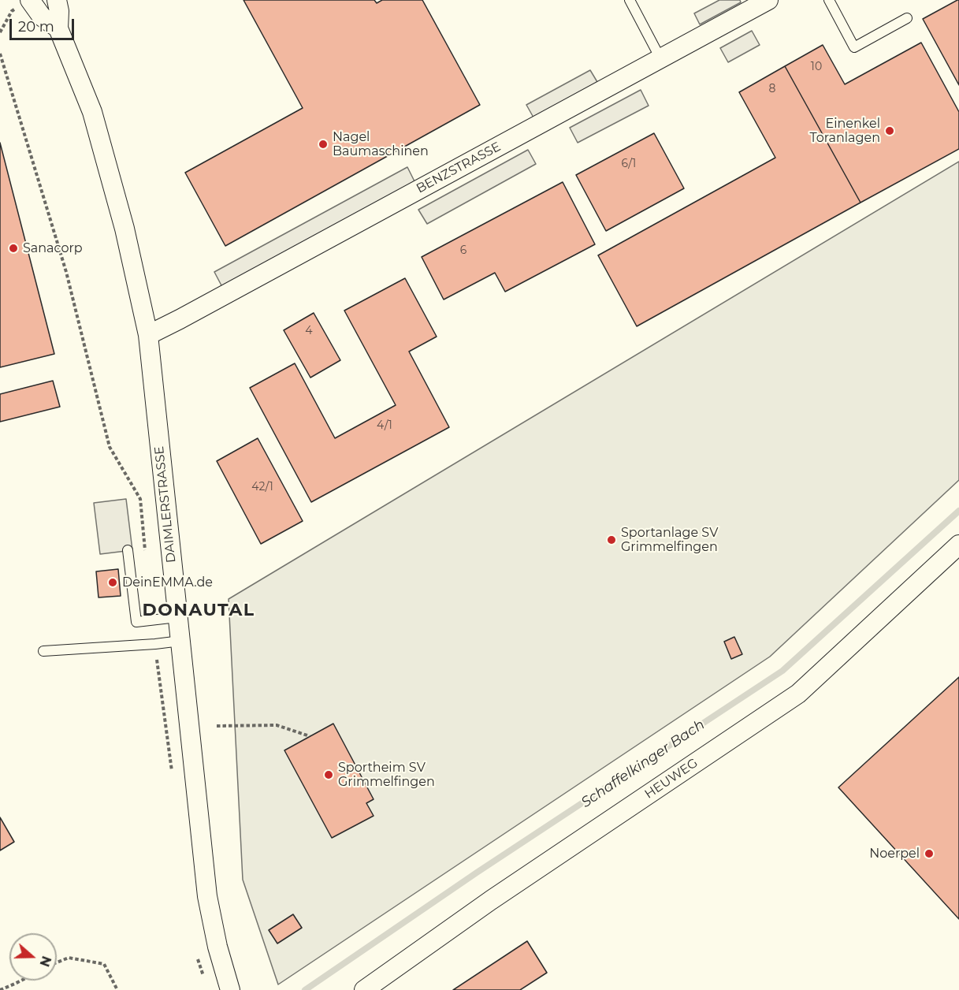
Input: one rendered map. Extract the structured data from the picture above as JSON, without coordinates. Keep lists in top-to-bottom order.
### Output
{
  "streets": {
    "street": ["BENZSTRASSE", "DAIMLERSTRASSE", "HEUWEG"]
  },
  "crossings": [
    ["BENZSTRASSE", "DAIMLERSTRASSE"]
  ],
  "districts": ["DONAUTAL"],
  "water": ["Schaffelkinger Bach"],
  "places": [
    "Einenkel Toranlagen",
    "Nagel Baumaschinen",
    "Sanacorp",
    "Sportanlage SV Grimmelfingen",
    "DeinEMMA.de",
    "Sportheim SV Grimmelfingen",
    "Noerpel"
  ],
  "house_numbers": [
    "10",
    "8",
    "6/1",
    "6",
    "4",
    "4/1",
    "42/1"
  ],
  "scale_bar": "20 m",
  "north": "right"
}
